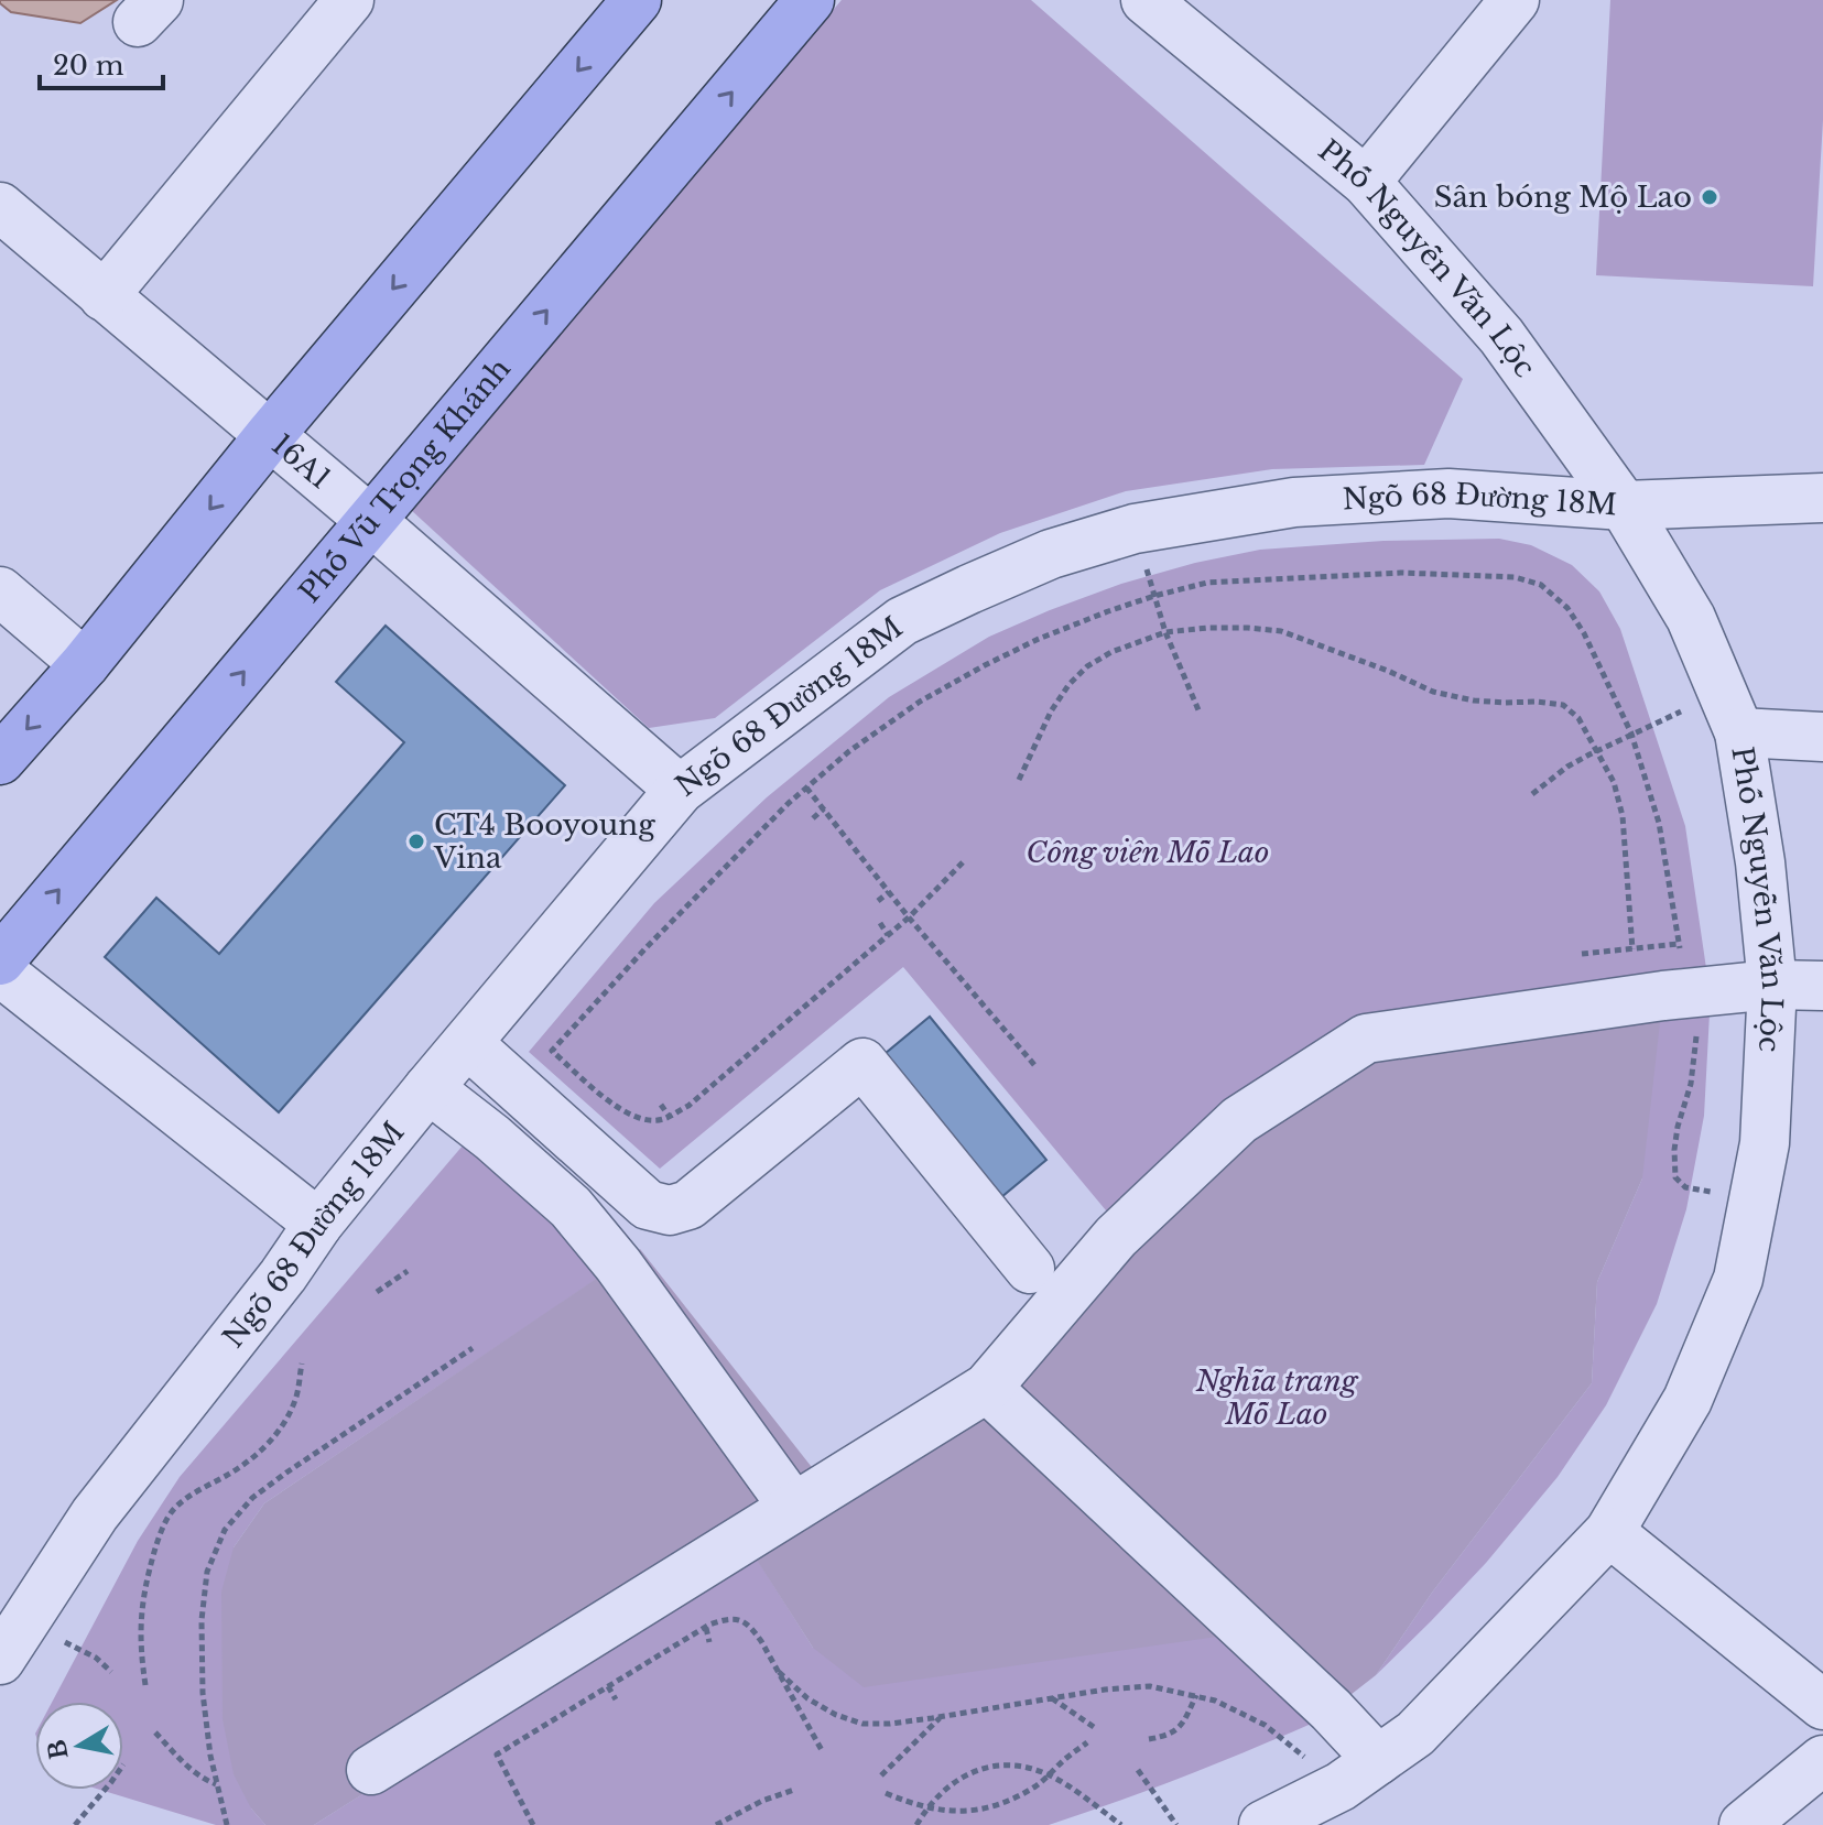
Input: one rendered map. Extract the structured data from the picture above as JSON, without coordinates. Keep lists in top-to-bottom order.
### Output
{
  "streets": {
    "main road": ["Phố Vũ Trọng Khánh"],
    "street": ["Phố Nguyễn Văn Lộc", "16A1", "Ngõ 68 Đường 18M"]
  },
  "crossings": [
    ["Phố Nguyễn Văn Lộc", "Ngõ 68 Đường 18M"],
    ["16A1", "Phố Vũ Trọng Khánh"],
    ["16A1", "Ngõ 68 Đường 18M"]
  ],
  "parks": ["Công viên Mỗ Lao", "Nghĩa trang Mỗ Lao"],
  "places": ["Sân bóng Mộ Lao", "CT4 Booyoung Vina"],
  "scale_bar": "20 m",
  "north": "left"
}
